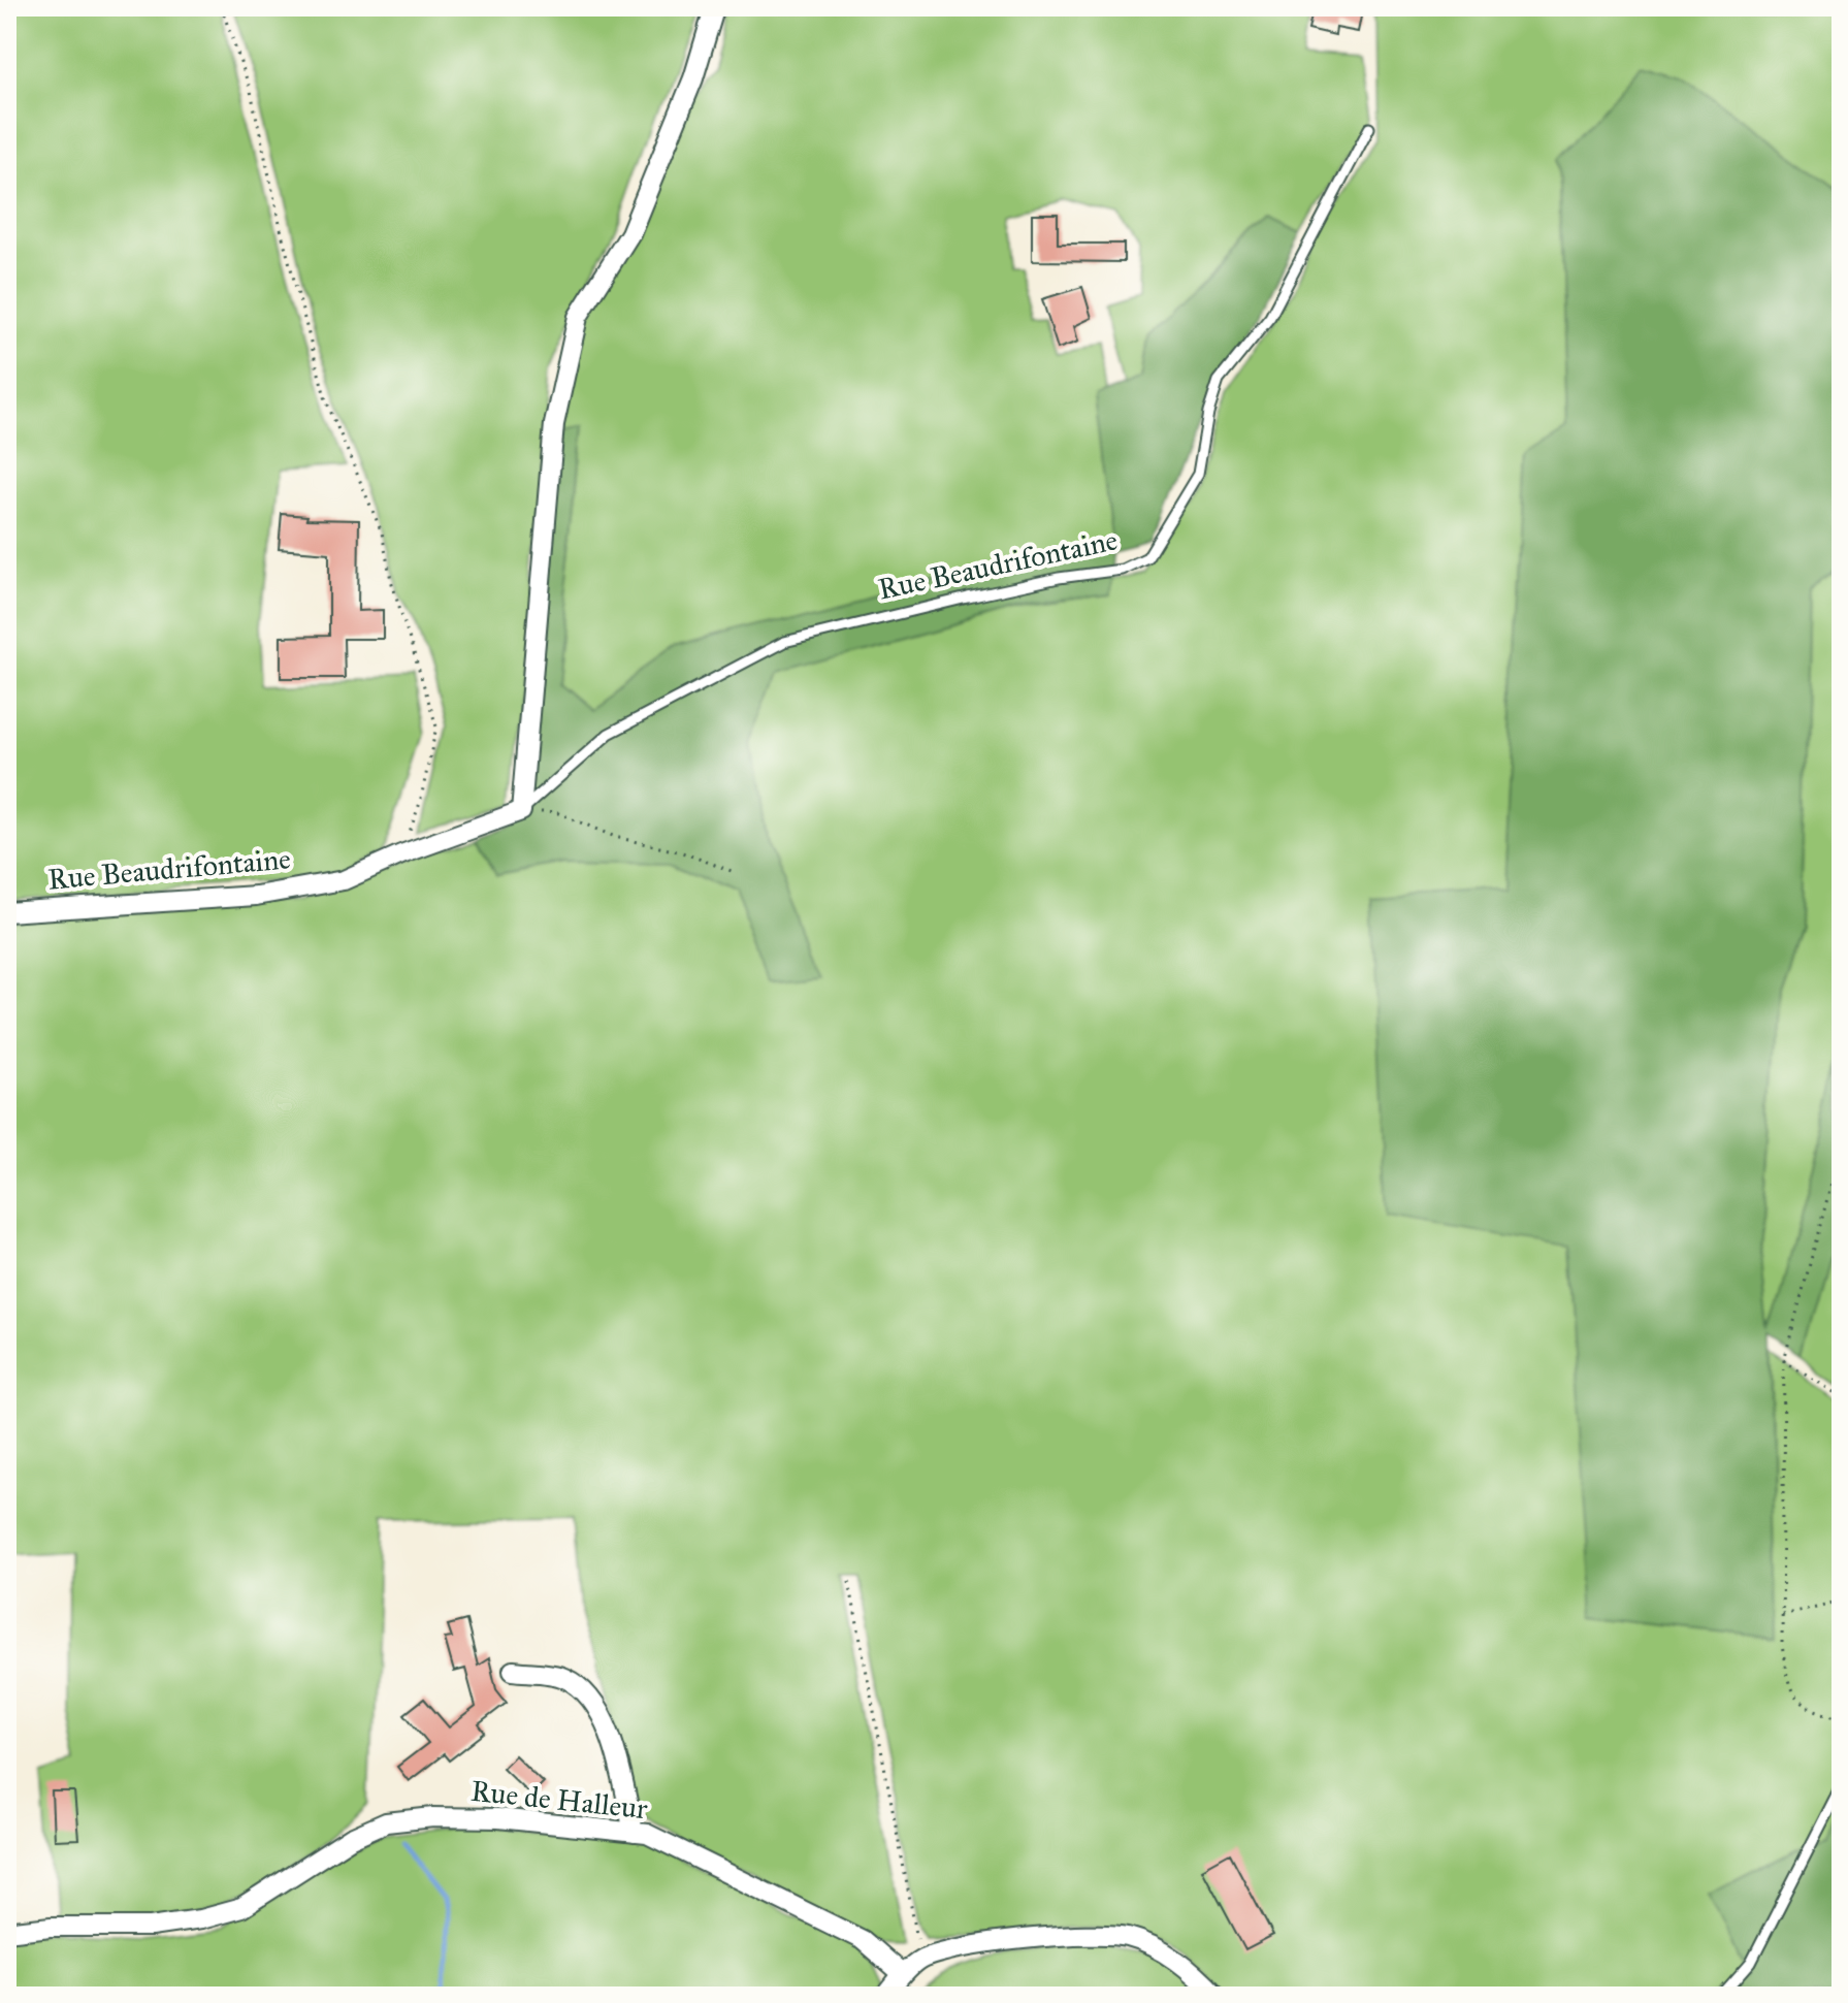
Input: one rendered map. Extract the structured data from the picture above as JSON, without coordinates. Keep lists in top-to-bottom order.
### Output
{
  "streets": {
    "street": ["Rue Beaudrifontaine", "Rue de Halleur"]
  }
}
